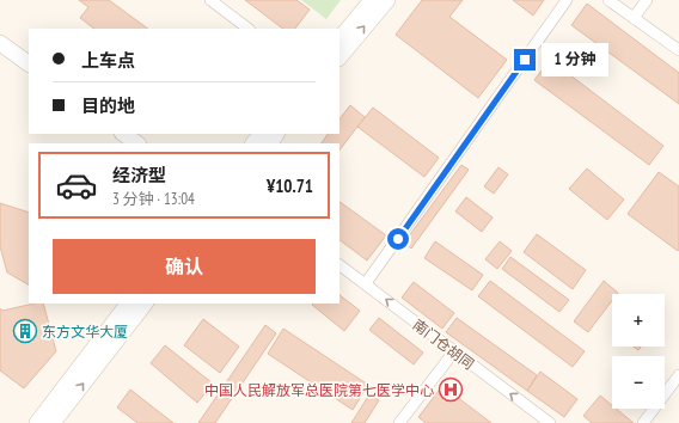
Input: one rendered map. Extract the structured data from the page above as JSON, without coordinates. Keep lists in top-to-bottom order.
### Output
{
  "streets": {
    "street": ["南门仓胡同"]
  },
  "one_way": ["南门仓胡同"],
  "places": {
    "building": ["东方文华大厦"],
    "hospital": ["中国人民解放军总医院第七医学中心"]
  },
  "page": {
    "banner": ["上车点", "目的地"],
    "bubble": "1 分钟",
    "list": [
      {
        "name": "经济型",
        "note": "3 分钟 · 13:04",
        "value": "¥10.71"
      }
    ],
    "buttons": "确认",
    "map_buttons": ["+", "−"]
  }
}
